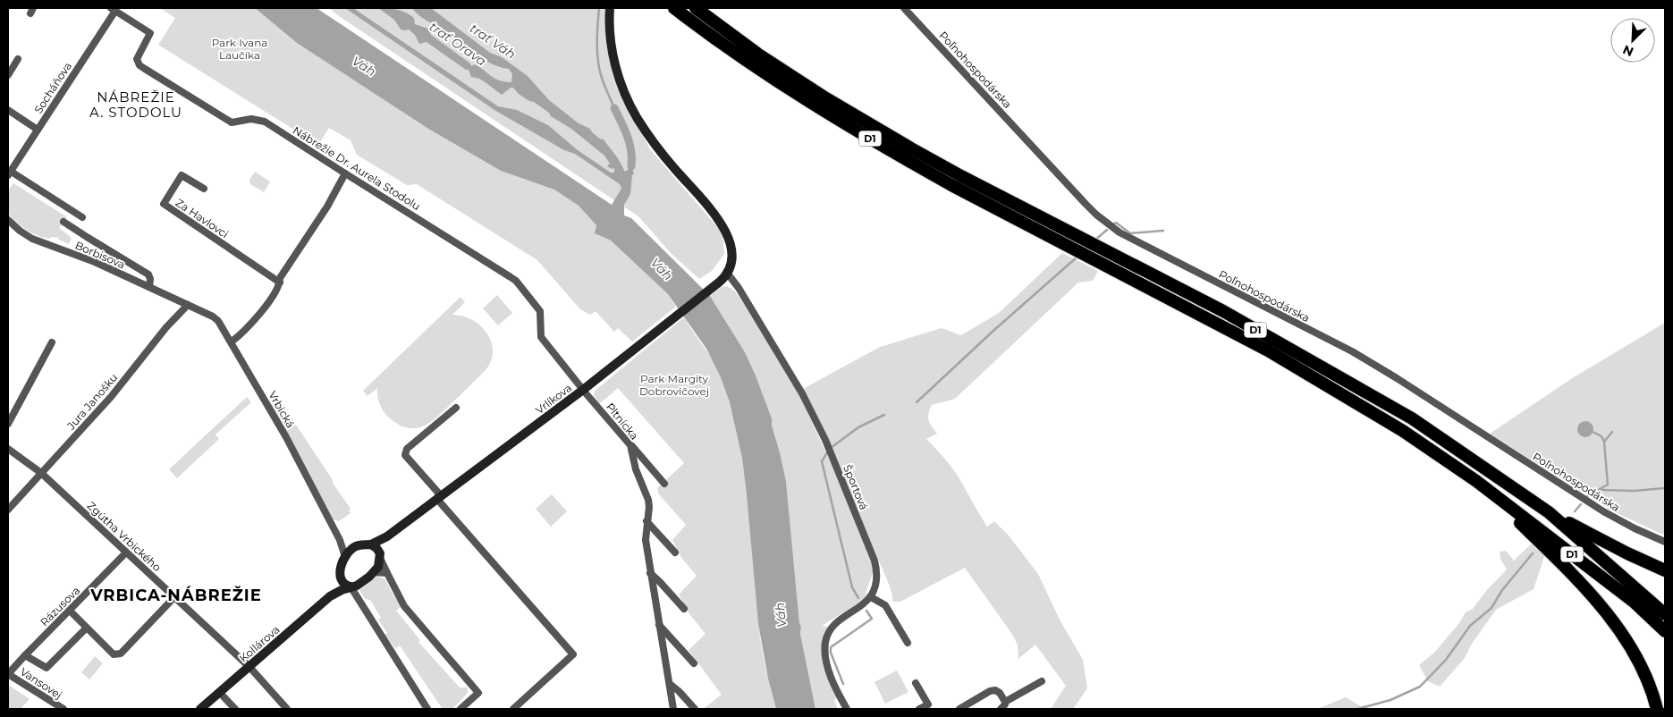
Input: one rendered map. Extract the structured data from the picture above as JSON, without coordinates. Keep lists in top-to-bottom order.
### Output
{
  "streets": {
    "highway": ["D1"],
    "street": [
      "Poľnohospodárska",
      "Socháňova",
      "Nábrežie Dr. Aurela Stodolu",
      "Za Havlovci",
      "Borbisova",
      "Vrlíkova",
      "Jura Janošku",
      "Vrbická",
      "Pltnícka",
      "Športová",
      "Zgútha Vrbického",
      "Rázusova",
      "Kollárova",
      "Vansovej"
    ]
  },
  "crossings": [
    ["Socháňova", "Nábrežie Dr. Aurela Stodolu"],
    ["Nábrežie Dr. Aurela Stodolu", "Vrlíkova"],
    ["Nábrežie Dr. Aurela Stodolu", "Pltnícka"],
    ["Borbisova", "Jura Janošku"],
    ["Borbisova", "Vrbická"],
    ["Vrlíkova", "Vrbická"],
    ["Vrlíkova", "Pltnícka"],
    ["Vrlíkova", "Športová"],
    ["Vrlíkova", "Kollárova"],
    ["Jura Janošku", "Vrbická"],
    ["Jura Janošku", "Zgútha Vrbického"],
    ["Vrbická", "Kollárova"],
    ["Zgútha Vrbického", "Rázusova"],
    ["Zgútha Vrbického", "Kollárova"],
    ["Rázusova", "Vansovej"]
  ],
  "districts": ["NÁBREŽIE A. STODOLU", "VRBICA-NÁBREŽIE"],
  "water": ["trať Váh", "trať Orava", "Váh"],
  "parks": ["Park Ivana Laučíka", "Park Margity Dobrovičovej"],
  "north": "bottom left"
}
